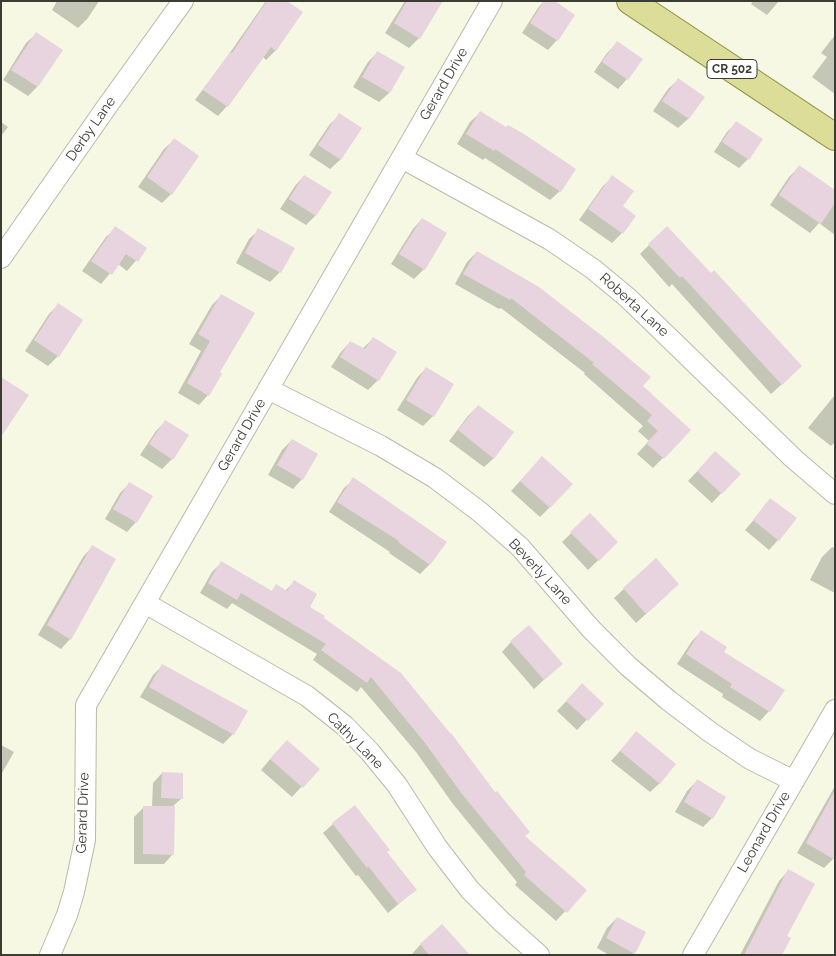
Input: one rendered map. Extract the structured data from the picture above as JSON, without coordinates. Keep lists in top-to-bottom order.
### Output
{
  "streets": {
    "main road": ["CR 502"],
    "street": [
      "Gerard Drive",
      "Derby Lane",
      "Roberta Lane",
      "Beverly Lane",
      "Cathy Lane",
      "Leonard Drive"
    ]
  },
  "crossings": [
    ["Gerard Drive", "Roberta Lane"],
    ["Gerard Drive", "Beverly Lane"],
    ["Gerard Drive", "Cathy Lane"],
    ["Beverly Lane", "Leonard Drive"]
  ]
}
